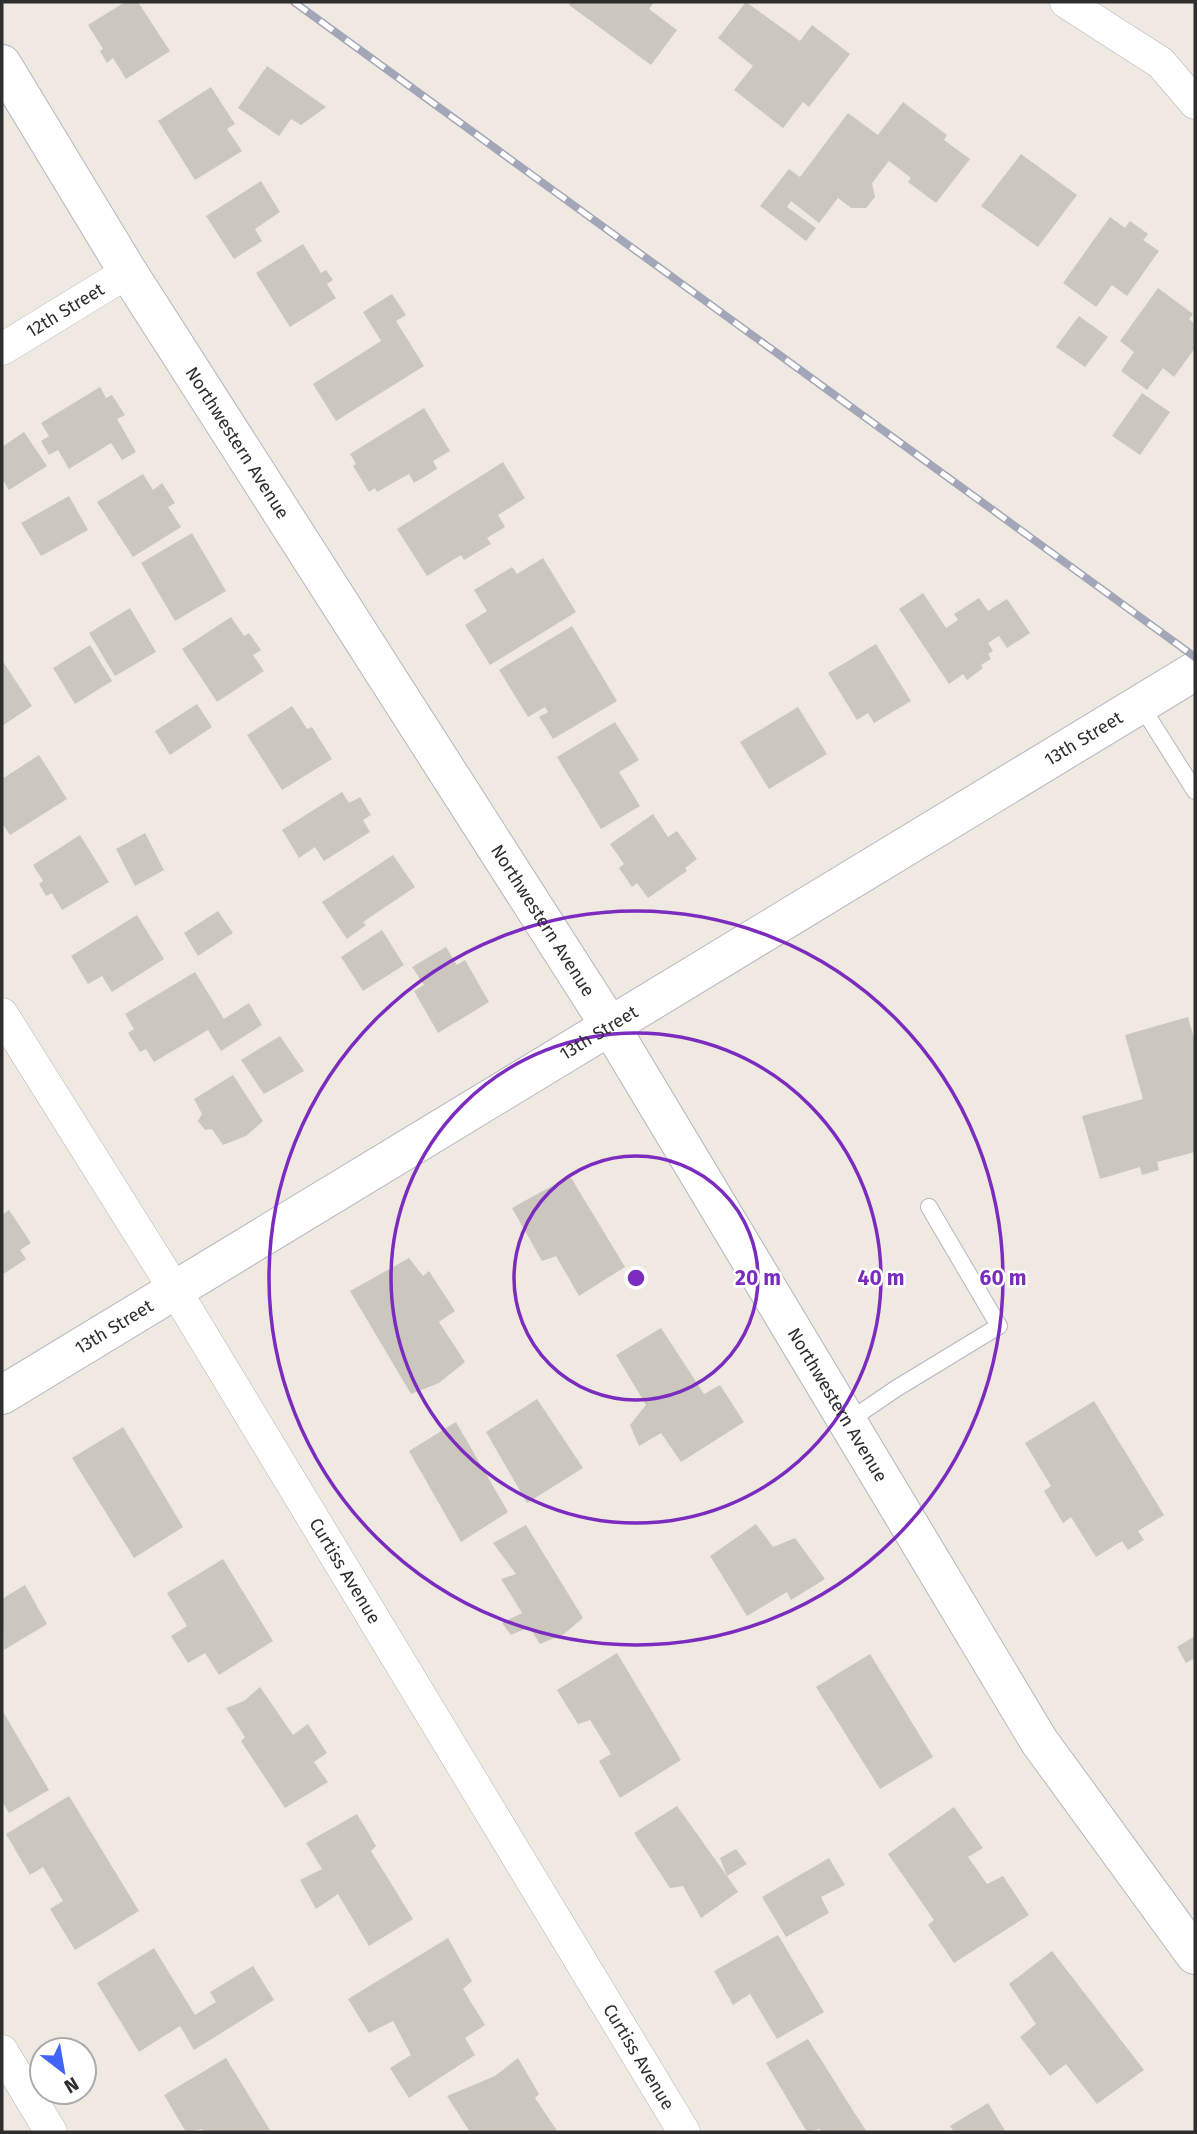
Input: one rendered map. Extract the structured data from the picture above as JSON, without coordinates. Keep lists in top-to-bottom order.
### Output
{
  "streets": {
    "street": [
      "12th Street",
      "Northwestern Avenue",
      "13th Street",
      "Curtiss Avenue"
    ]
  },
  "crossings": [
    ["12th Street", "Northwestern Avenue"],
    ["Northwestern Avenue", "13th Street"],
    ["13th Street", "Curtiss Avenue"]
  ],
  "north": "bottom right",
  "rings": ["20 m", "40 m", "60 m"]
}
